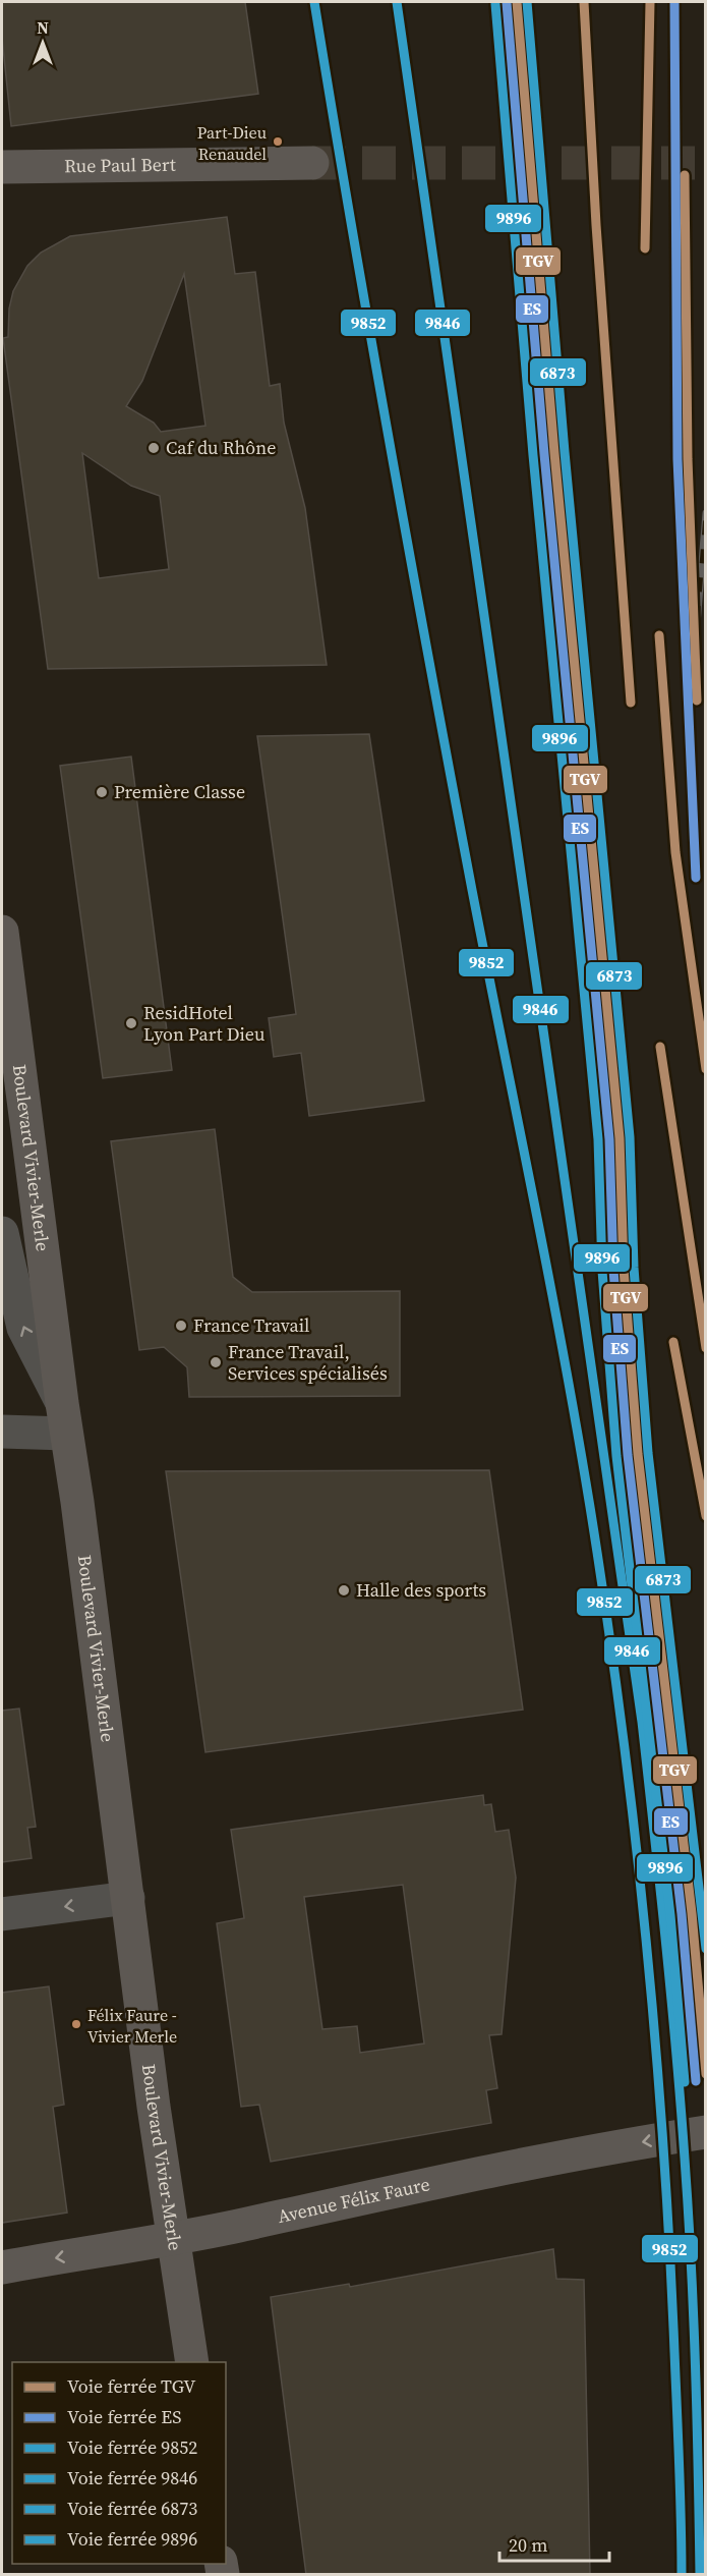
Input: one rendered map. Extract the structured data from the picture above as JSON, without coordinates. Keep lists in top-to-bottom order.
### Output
{
  "streets": {
    "main road": ["Rue Paul Bert", "Boulevard Vivier-Merle", "Avenue Félix Faure"]
  },
  "crossings": [
    ["Boulevard Vivier-Merle", "Avenue Félix Faure"]
  ],
  "one_way": ["Avenue Félix Faure"],
  "places": [
    "Part-Dieu Renaudel",
    "Caf du Rhône",
    "Première Classe",
    "ResidHotel Lyon Part Dieu",
    "France Travail",
    "France Travail, Services spécialisés",
    "Halle des sports",
    "Félix Faure - Vivier Merle"
  ],
  "lines": [
    "rail line TGV",
    "rail line ES",
    "rail line 9852",
    "rail line 9846",
    "rail line 6873",
    "rail line 9896"
  ],
  "legend": [
    "Voie ferrée TGV",
    "Voie ferrée ES",
    "Voie ferrée 9852",
    "Voie ferrée 9846",
    "Voie ferrée 6873",
    "Voie ferrée 9896"
  ],
  "scale_bar": "20 m",
  "north": "top"
}
